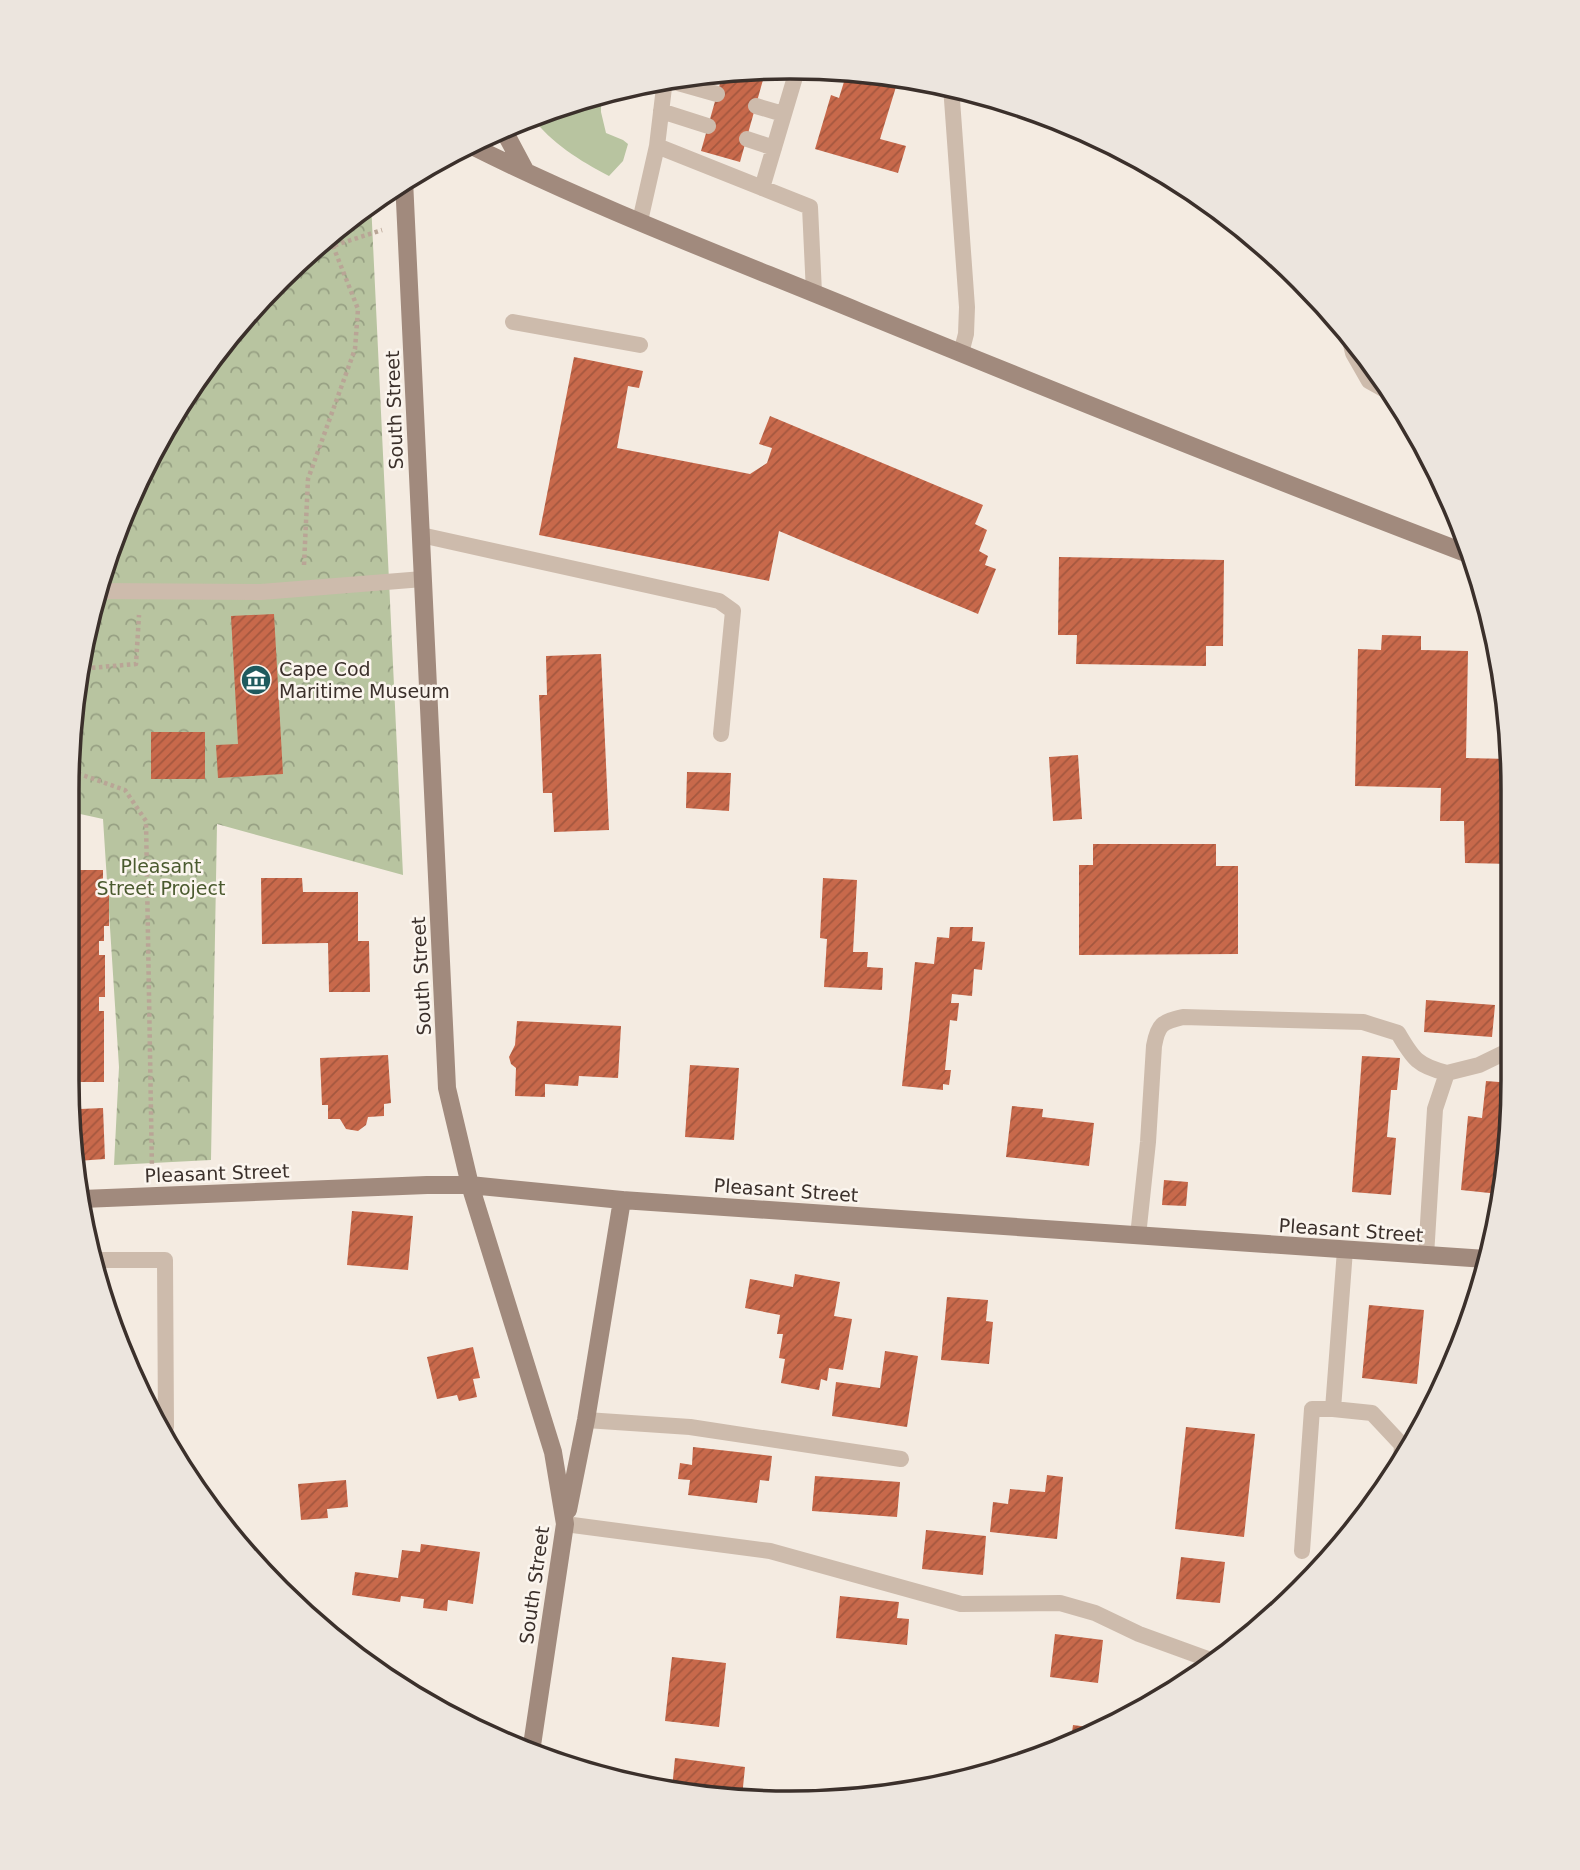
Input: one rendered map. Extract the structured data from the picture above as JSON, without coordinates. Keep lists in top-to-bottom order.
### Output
{
  "streets": {
    "main road": ["South Street", "Pleasant Street"]
  },
  "crossings": [
    ["South Street", "Pleasant Street"]
  ],
  "parks": ["Pleasant Street Project"],
  "places": {
    "museum": ["Cape Cod Maritime Museum"]
  }
}
